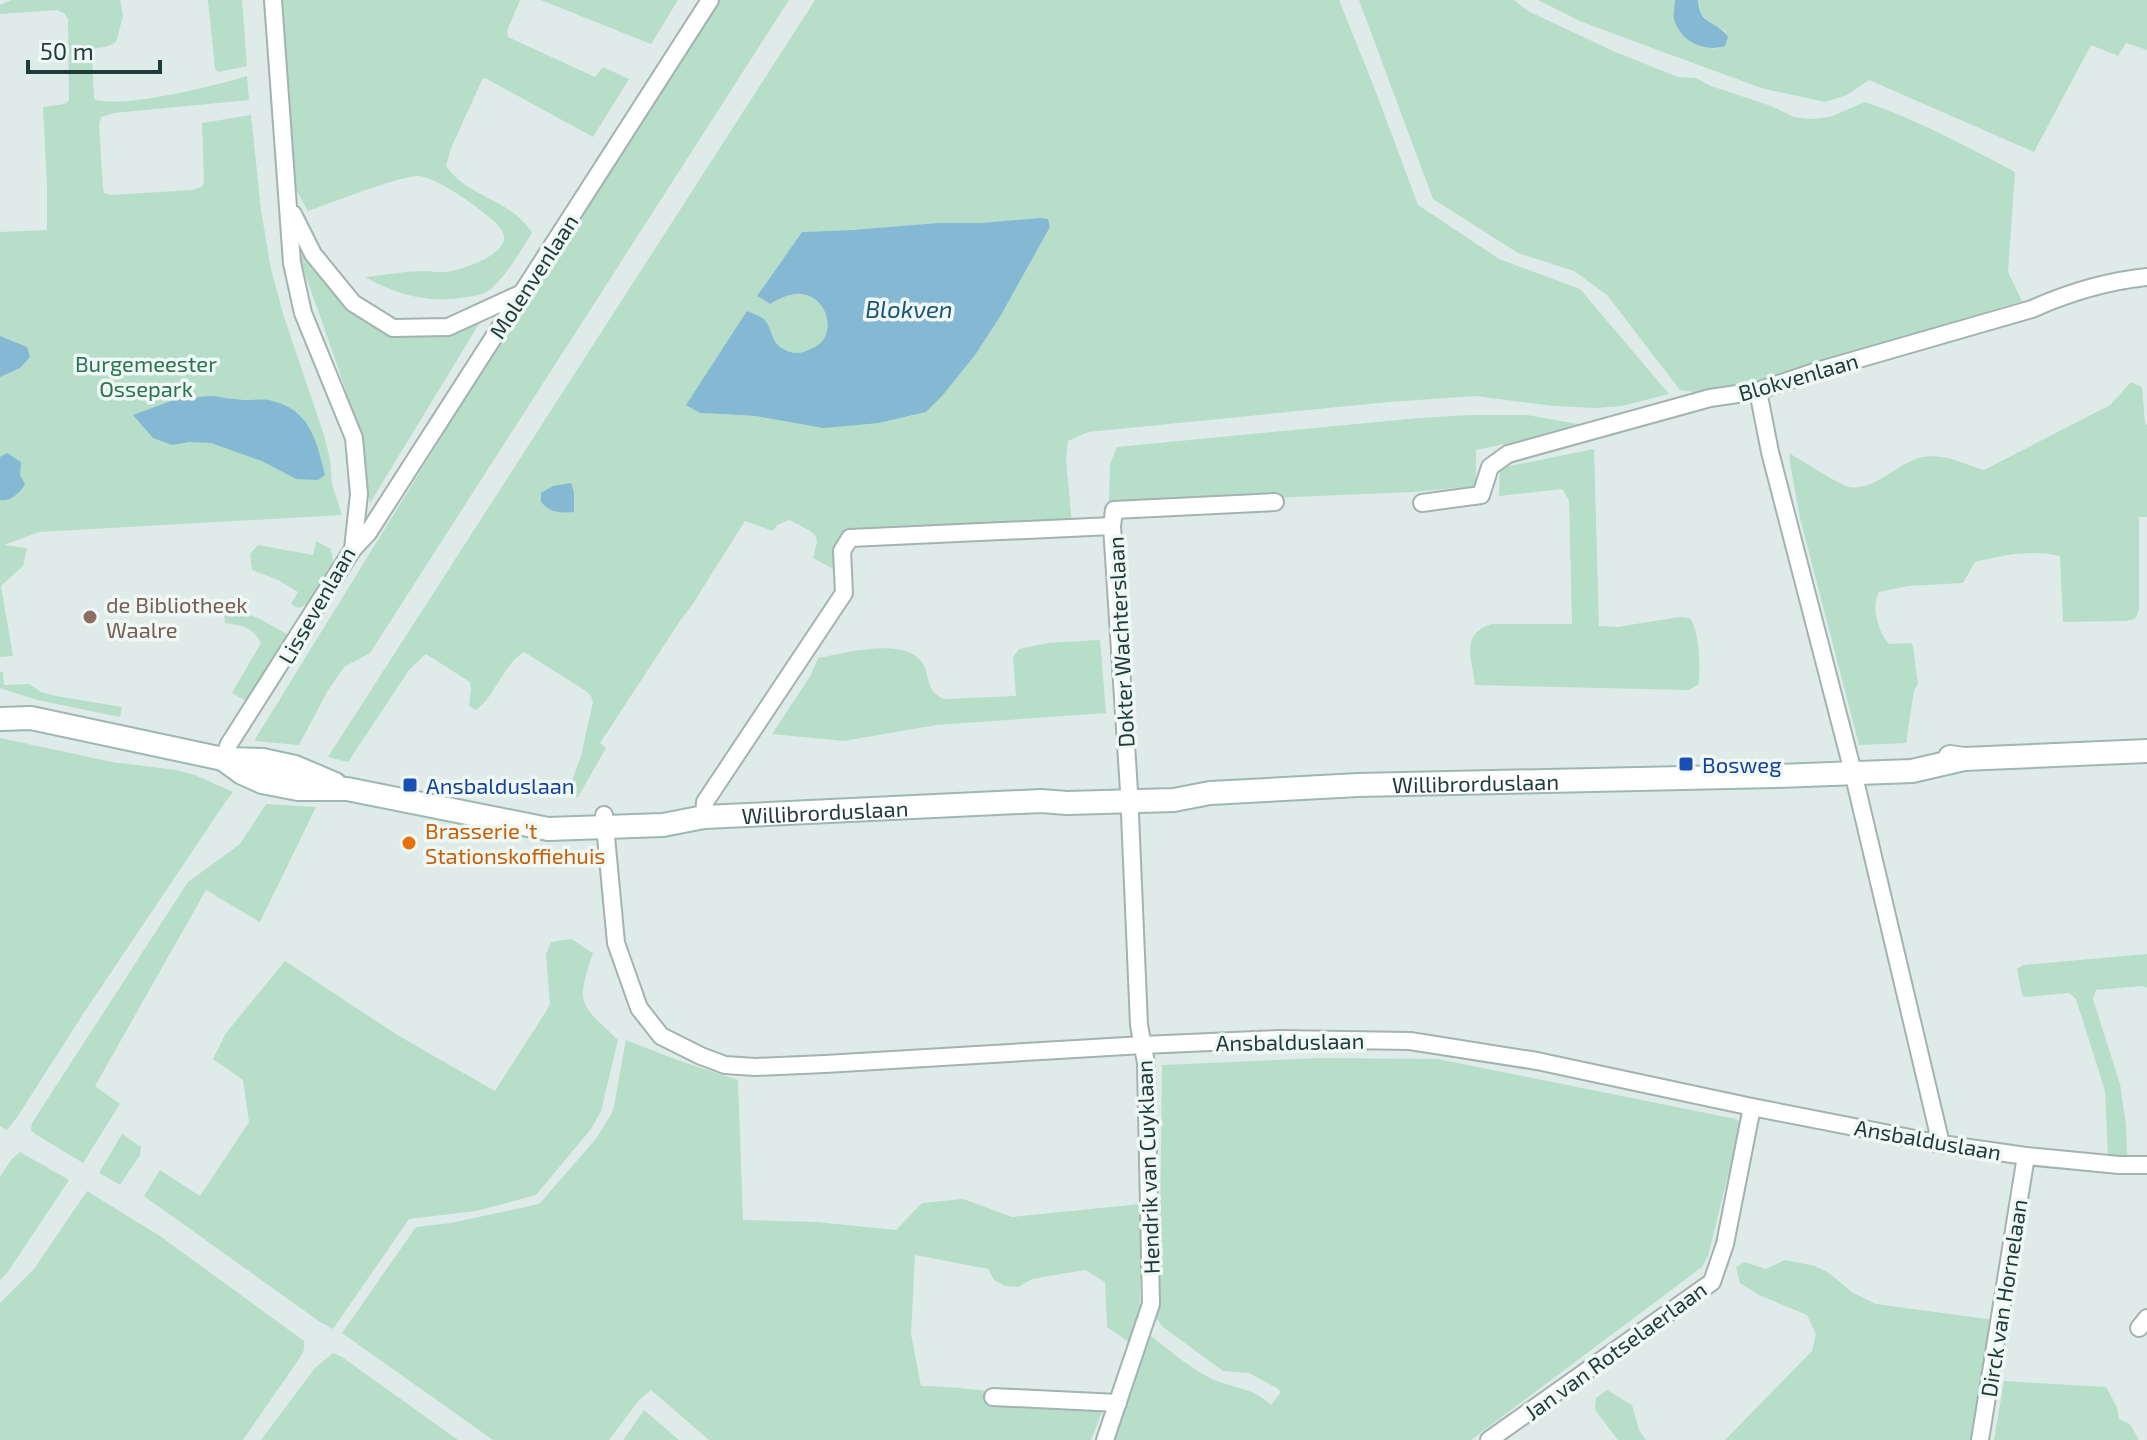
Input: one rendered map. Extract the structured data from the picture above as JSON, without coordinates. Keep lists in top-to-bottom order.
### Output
{
  "streets": {
    "main road": ["Willibrorduslaan"],
    "street": [
      "Molenvenlaan",
      "Blokvenlaan",
      "Lissevenlaan",
      "Dokter Wachterslaan",
      "Ansbalduslaan",
      "Hendrik van Cuyklaan",
      "Dirck van Hornelaan",
      "Jan van Rotselaerlaan"
    ]
  },
  "crossings": [
    ["Molenvenlaan", "Lissevenlaan"],
    ["Lissevenlaan", "Willibrorduslaan"],
    ["Dokter Wachterslaan", "Willibrorduslaan"],
    ["Dokter Wachterslaan", "Hendrik van Cuyklaan"],
    ["Willibrorduslaan", "Ansbalduslaan"],
    ["Willibrorduslaan", "Hendrik van Cuyklaan"],
    ["Ansbalduslaan", "Hendrik van Cuyklaan"],
    ["Ansbalduslaan", "Dirck van Hornelaan"],
    ["Ansbalduslaan", "Jan van Rotselaerlaan"]
  ],
  "water": ["Blokven"],
  "parks": ["Burgemeester Ossepark"],
  "places": {
    "other": ["de Bibliotheek Waalre", "Brasserie 't Stationskoffiehuis"],
    "transit": ["Bosweg", "Ansbalduslaan"]
  },
  "scale_bar": "50 m"
}
